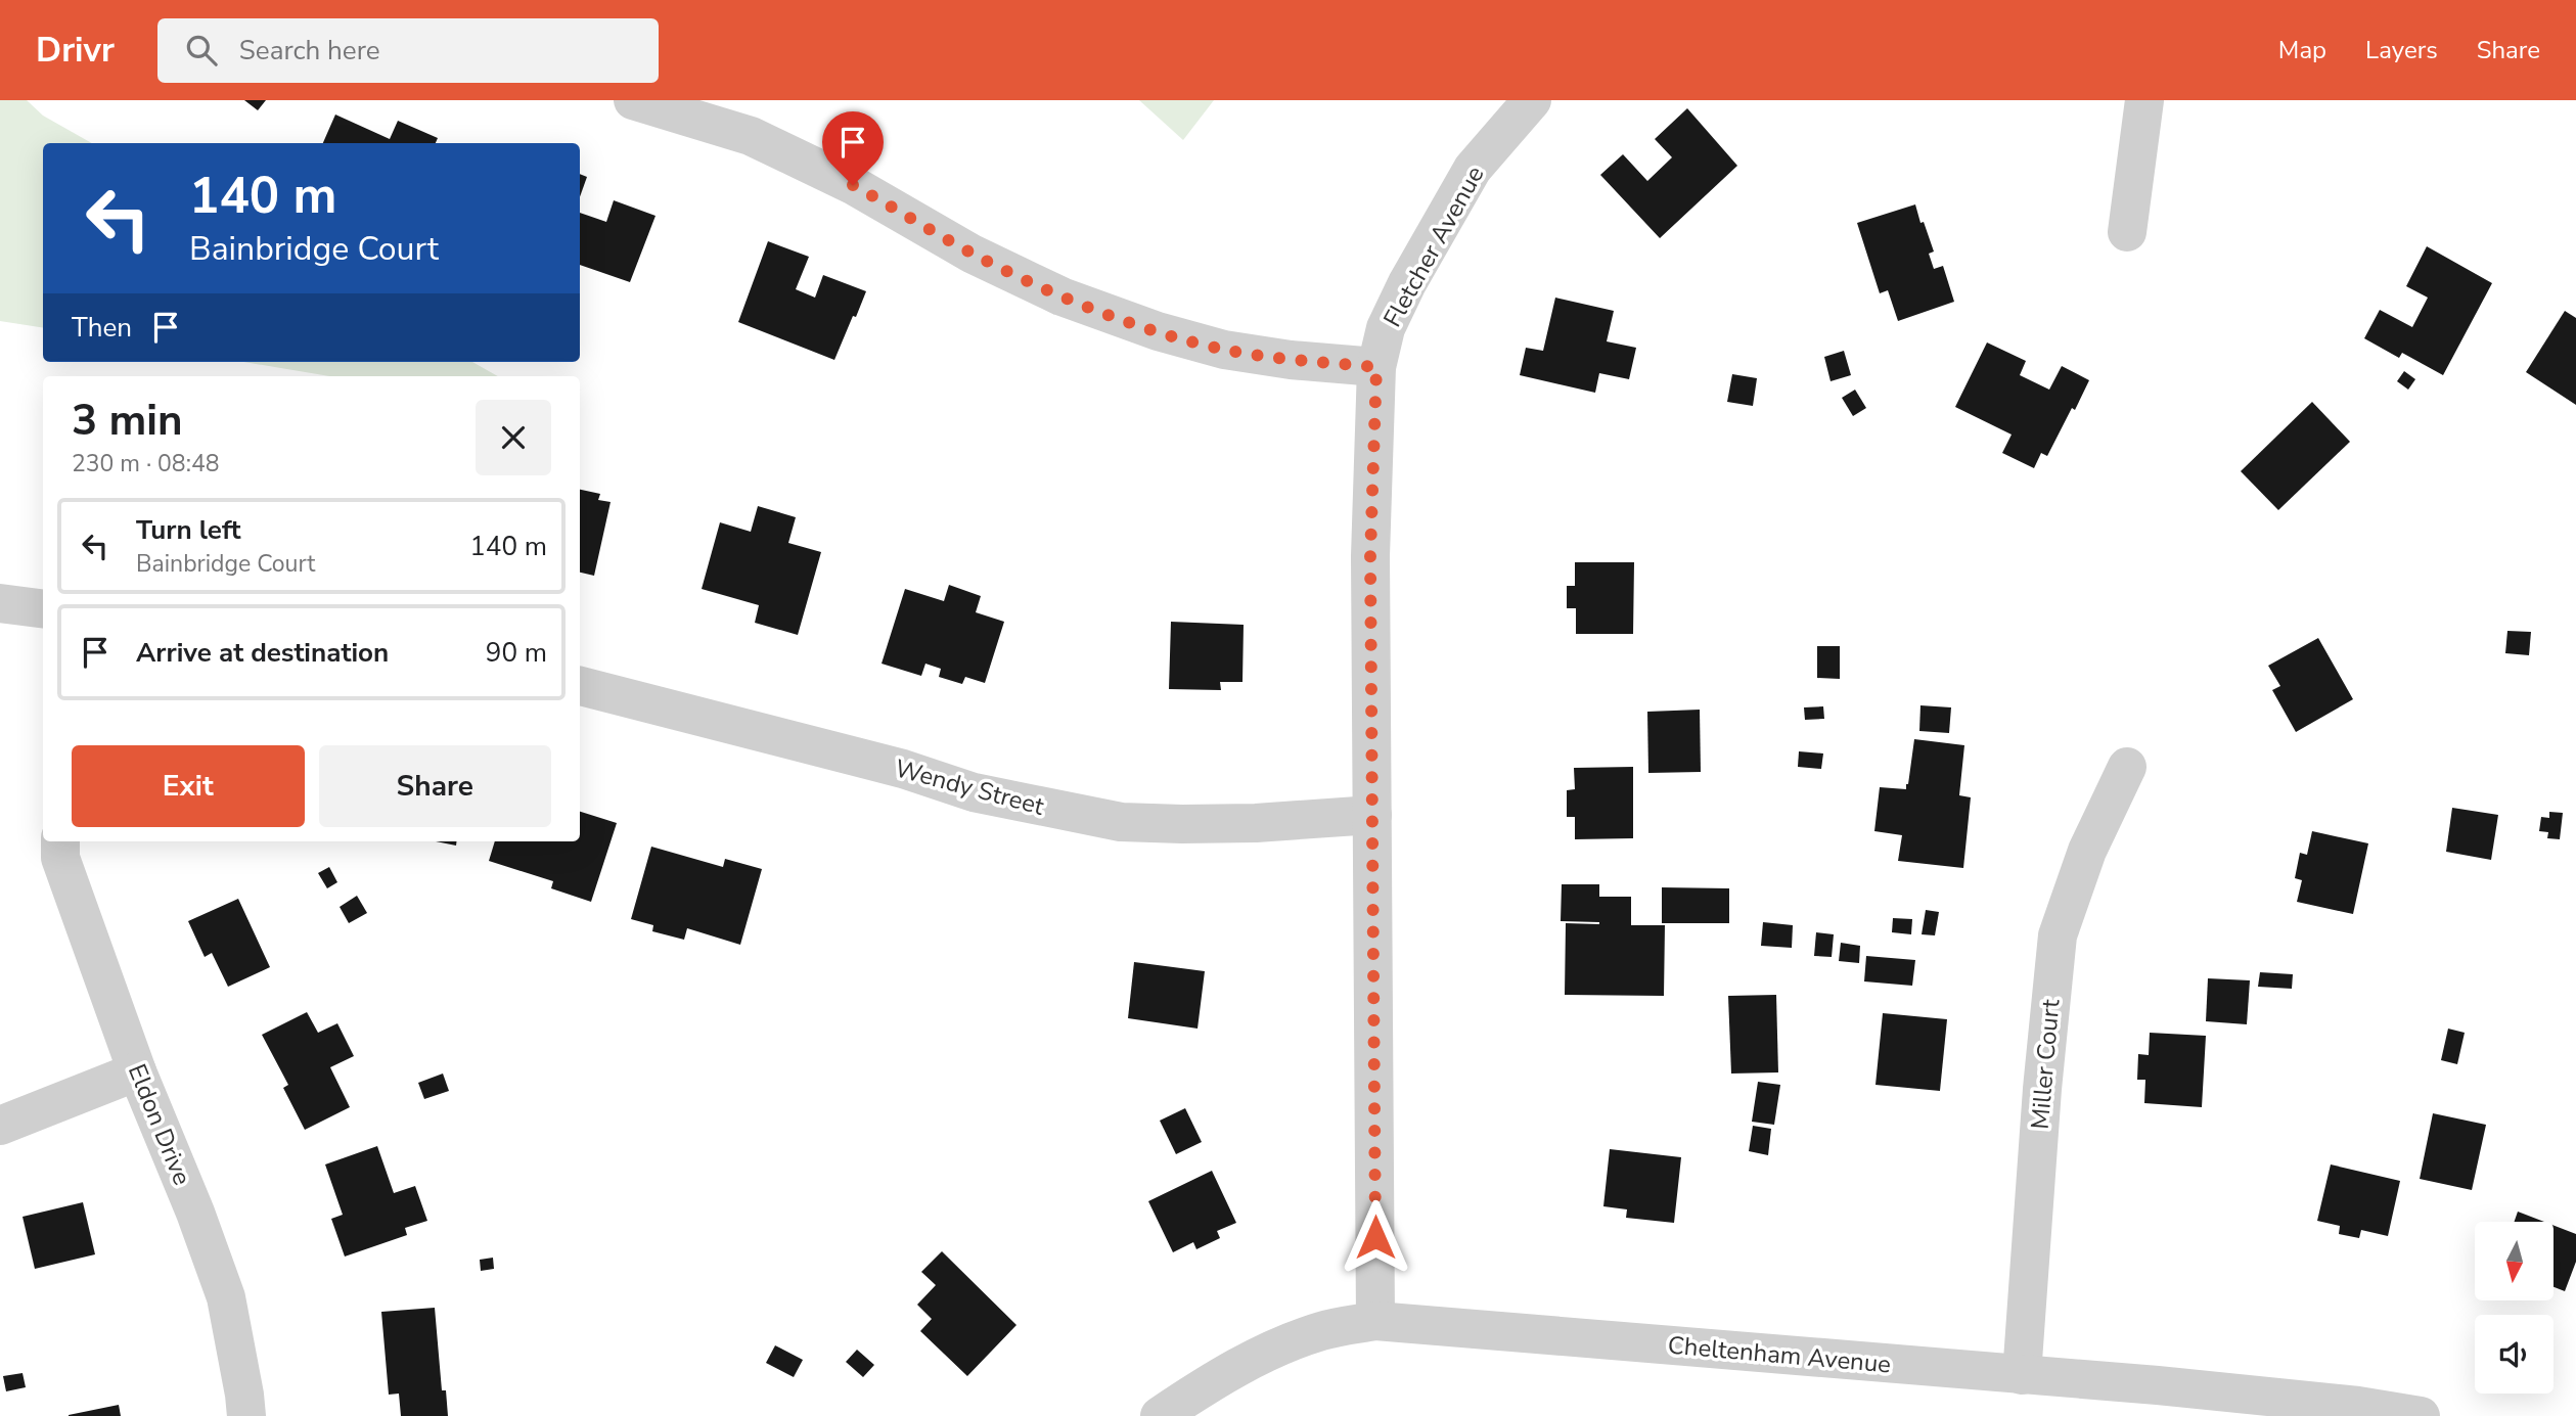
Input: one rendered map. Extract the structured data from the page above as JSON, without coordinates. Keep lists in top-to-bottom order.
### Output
{
  "streets": {
    "street": [
      "Fletcher Avenue",
      "Wendy Street",
      "Miller Court",
      "Eldon Drive",
      "Cheltenham Avenue"
    ]
  },
  "crossings": [
    ["Fletcher Avenue", "Wendy Street"],
    ["Fletcher Avenue", "Cheltenham Avenue"],
    ["Miller Court", "Cheltenham Avenue"]
  ],
  "north": "bottom",
  "page": {
    "header": "Drivr",
    "search": "Search here",
    "nav": ["Map", "Layers", "Share"],
    "turn": ["140 m", "Bainbridge Court"],
    "then": "Then",
    "heading": ["3 min", "230 m · 08:48"],
    "list": [
      {
        "name": "Turn left",
        "note": "Bainbridge Court",
        "value": "140 m"
      },
      {
        "name": "Arrive at destination",
        "value": "90 m"
      }
    ],
    "buttons": ["Exit", "Share"]
  }
}
